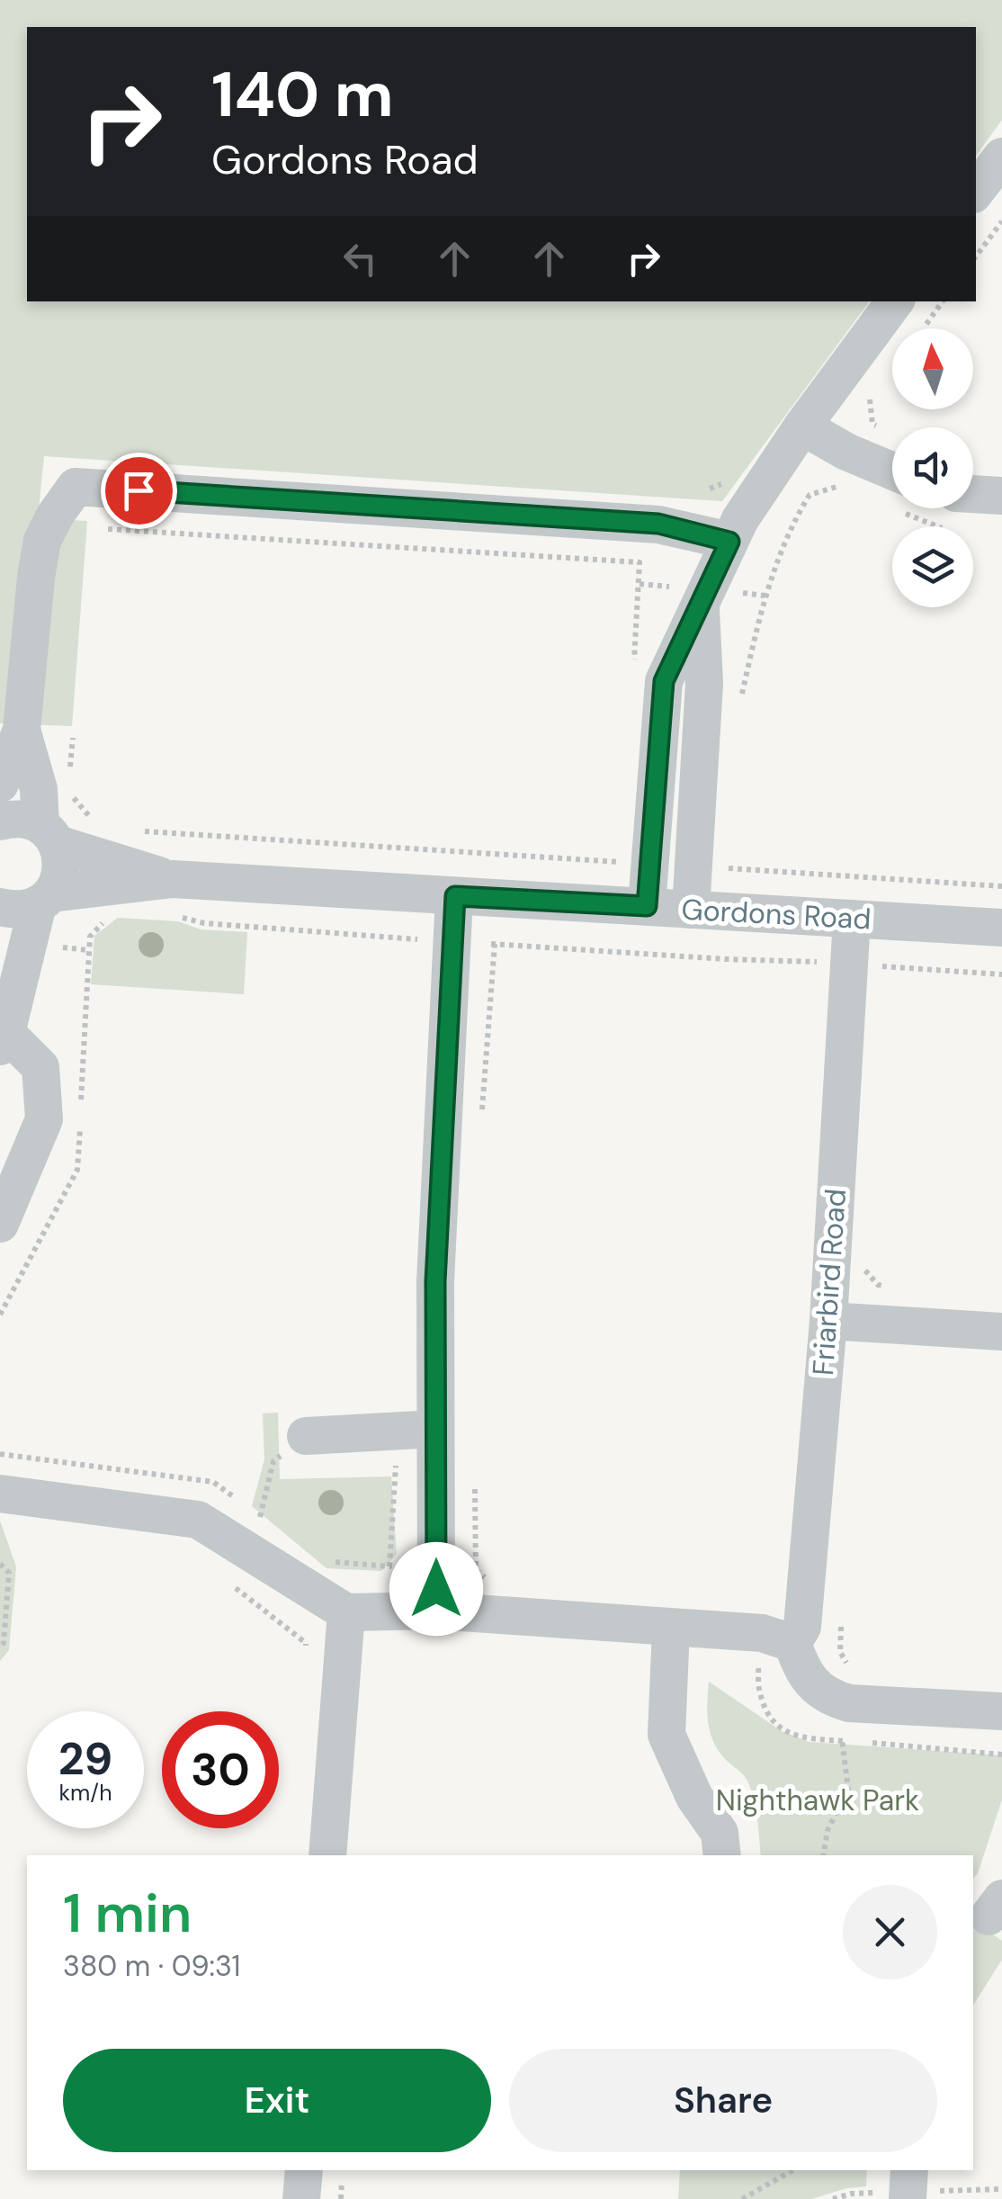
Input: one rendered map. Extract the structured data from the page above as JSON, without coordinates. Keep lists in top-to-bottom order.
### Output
{
  "streets": {
    "street": ["Gordons Road", "Friarbird Road"]
  },
  "crossings": [
    ["Gordons Road", "Friarbird Road"]
  ],
  "parks": ["Nighthawk Park"],
  "north": "top",
  "page": {
    "turn": ["140 m", "Gordons Road"],
    "speed": "29 km/h",
    "limit": "30",
    "heading": ["1 min", "380 m · 09:31"],
    "buttons": ["Exit", "Share"]
  }
}
